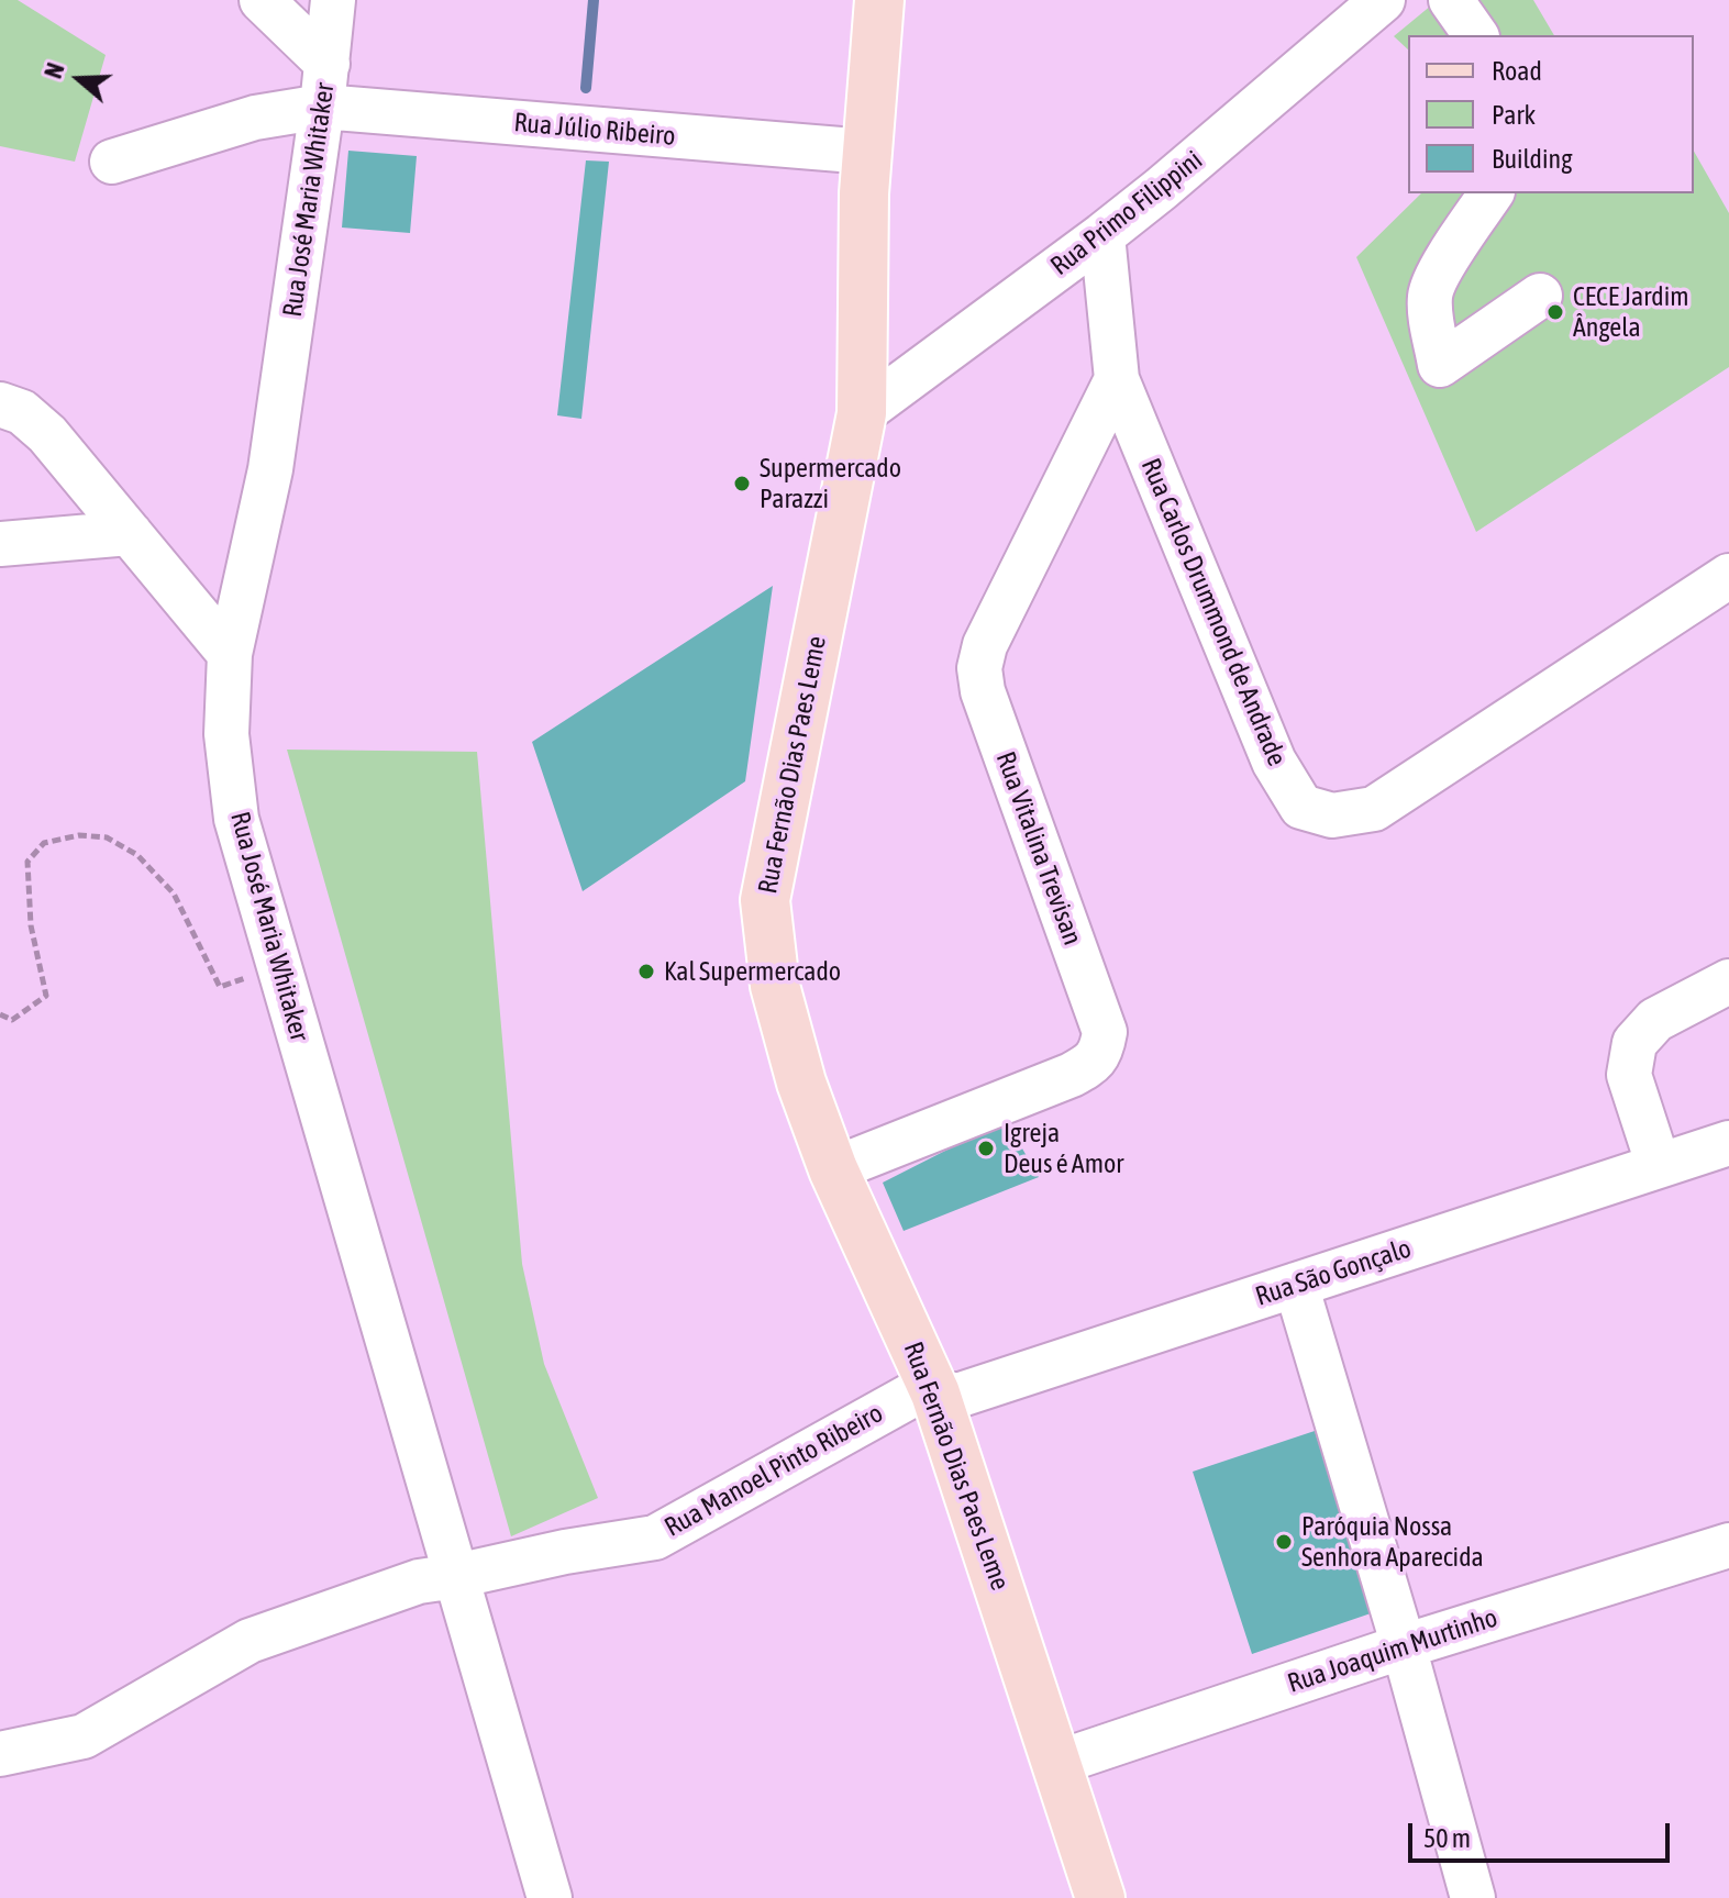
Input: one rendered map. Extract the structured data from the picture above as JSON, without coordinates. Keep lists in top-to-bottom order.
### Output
{
  "streets": {
    "main road": ["Rua Fernão Dias Paes Leme"],
    "street": [
      "Rua Júlio Ribeiro",
      "Rua José Maria Whitaker",
      "Rua Primo Filippini",
      "Rua Carlos Drummond de Andrade",
      "Rua Vitalina Trevisan",
      "Rua São Gonçalo",
      "Rua Manoel Pinto Ribeiro",
      "Rua Joaquim Murtinho"
    ]
  },
  "crossings": [
    ["Rua Júlio Ribeiro", "Rua José Maria Whitaker"],
    ["Rua Júlio Ribeiro", "Rua Fernão Dias Paes Leme"],
    ["Rua José Maria Whitaker", "Rua Manoel Pinto Ribeiro"],
    ["Rua Primo Filippini", "Rua Carlos Drummond de Andrade"],
    ["Rua Primo Filippini", "Rua Fernão Dias Paes Leme"],
    ["Rua Carlos Drummond de Andrade", "Rua Vitalina Trevisan"],
    ["Rua Fernão Dias Paes Leme", "Rua Vitalina Trevisan"],
    ["Rua Fernão Dias Paes Leme", "Rua São Gonçalo"],
    ["Rua Fernão Dias Paes Leme", "Rua Manoel Pinto Ribeiro"],
    ["Rua Fernão Dias Paes Leme", "Rua Joaquim Murtinho"],
    ["Rua São Gonçalo", "Rua Manoel Pinto Ribeiro"]
  ],
  "places": [
    "CECE Jardim Ângela",
    "Supermercado Parazzi",
    "Kal Supermercado",
    "Igreja Deus é Amor",
    "Paróquia Nossa Senhora Aparecida"
  ],
  "legend": ["Road", "Park", "Building"],
  "scale_bar": "50 m",
  "north": "left"
}
